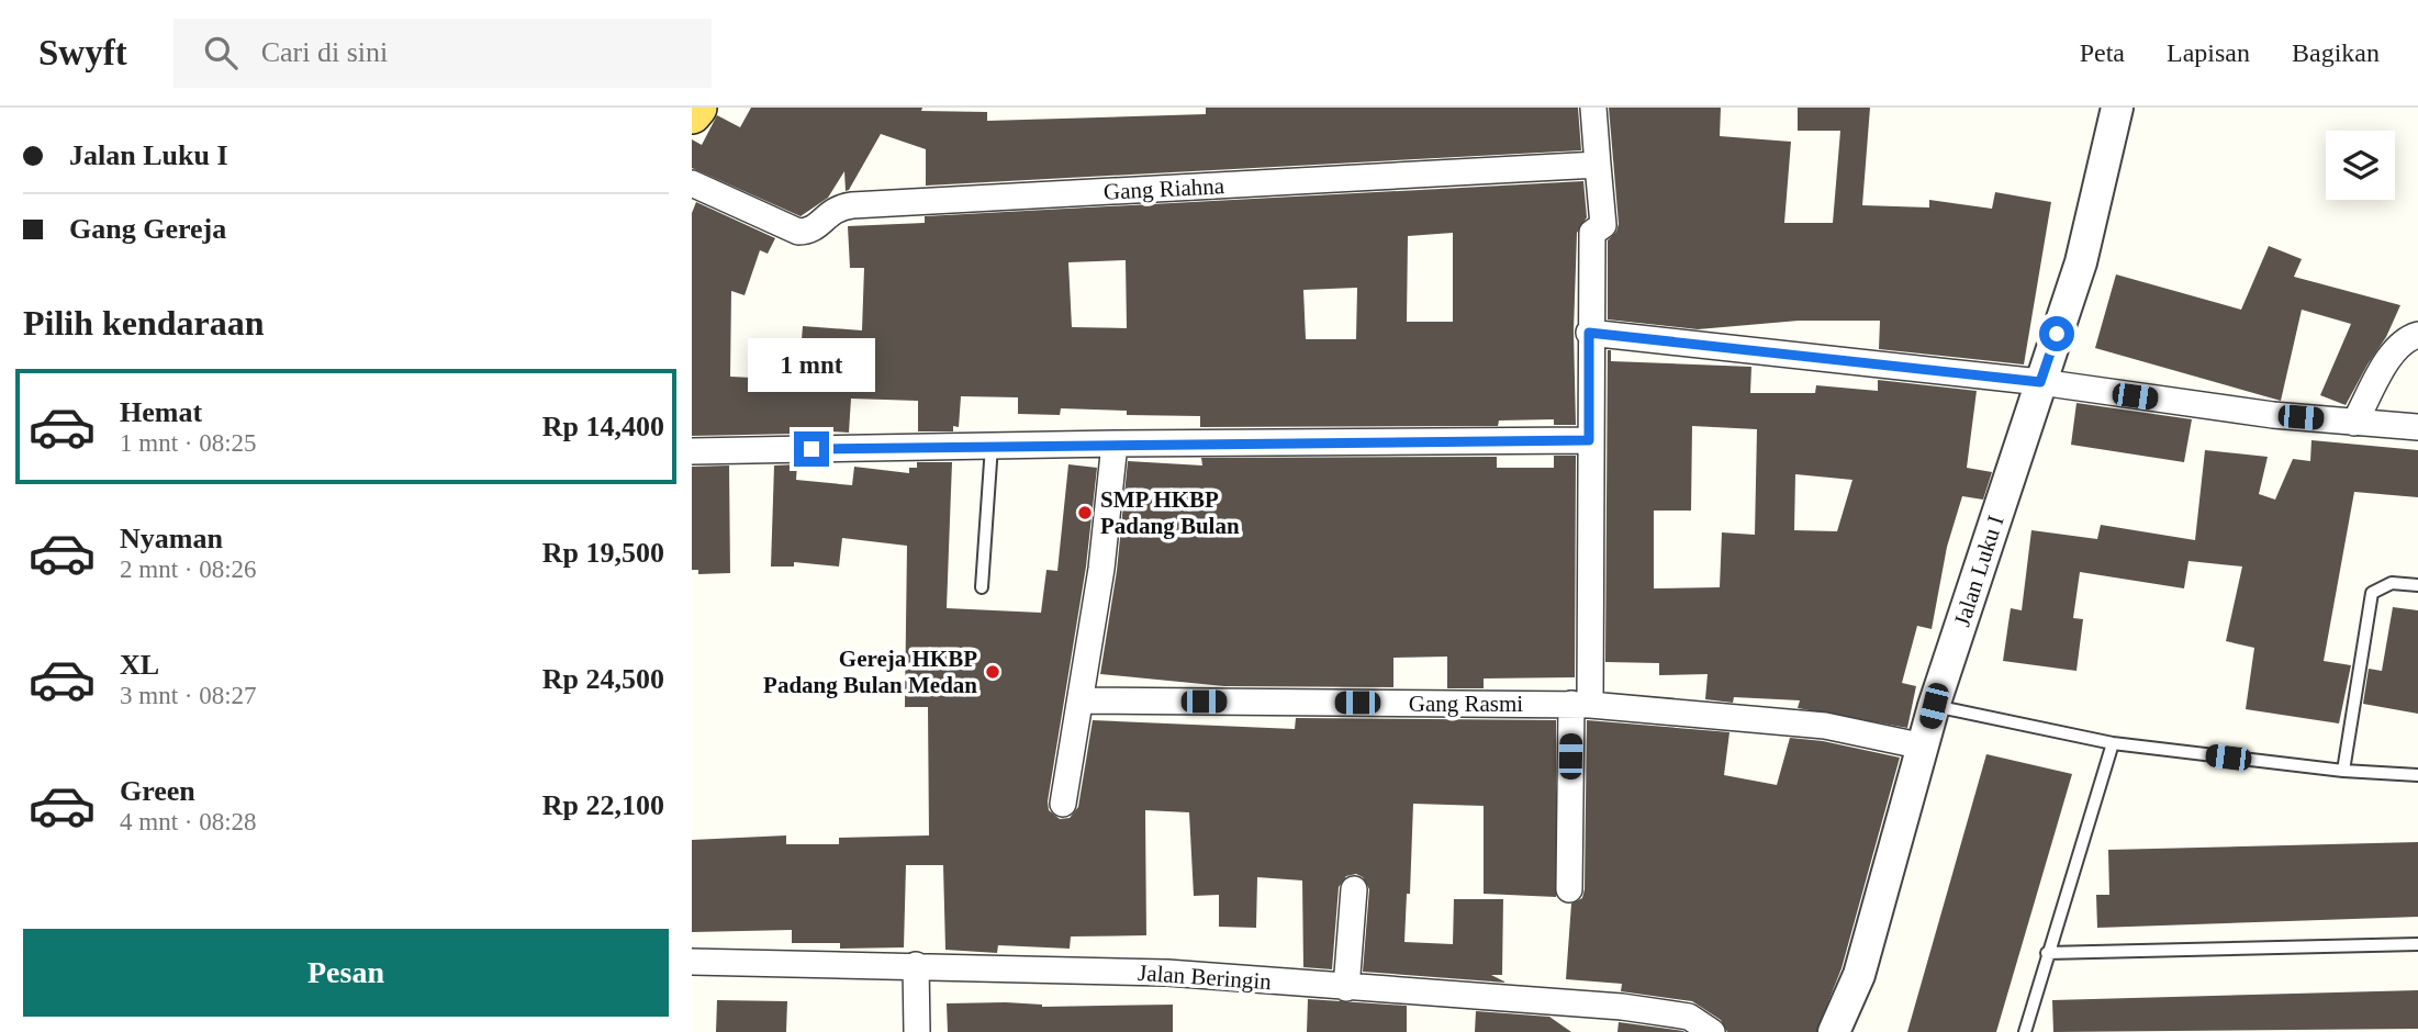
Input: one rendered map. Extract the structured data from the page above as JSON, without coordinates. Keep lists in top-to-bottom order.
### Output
{
  "streets": {
    "street": [
      "Gang Riahna",
      "Jalan Luku I",
      "Gang Rasmi",
      "Jalan Beringin"
    ]
  },
  "crossings": [
    ["Jalan Luku I", "Gang Rasmi"]
  ],
  "places": ["SMP HKBP Padang Bulan", "Gereja HKBP Padang Bulan Medan"],
  "page": {
    "header": "Swyft",
    "search": "Cari di sini",
    "nav": ["Peta", "Lapisan", "Bagikan"],
    "banner": ["Jalan Luku I", "Gang Gereja"],
    "heading": "Pilih kendaraan",
    "bubble": "1 mnt",
    "list": [
      {
        "name": "Hemat",
        "note": "1 mnt · 08:25",
        "value": "Rp 14,400"
      },
      {
        "name": "Nyaman",
        "note": "2 mnt · 08:26",
        "value": "Rp 19,500"
      },
      {
        "name": "XL",
        "note": "3 mnt · 08:27",
        "value": "Rp 24,500"
      },
      {
        "name": "Green",
        "note": "4 mnt · 08:28",
        "value": "Rp 22,100"
      }
    ],
    "buttons": "Pesan"
  }
}
